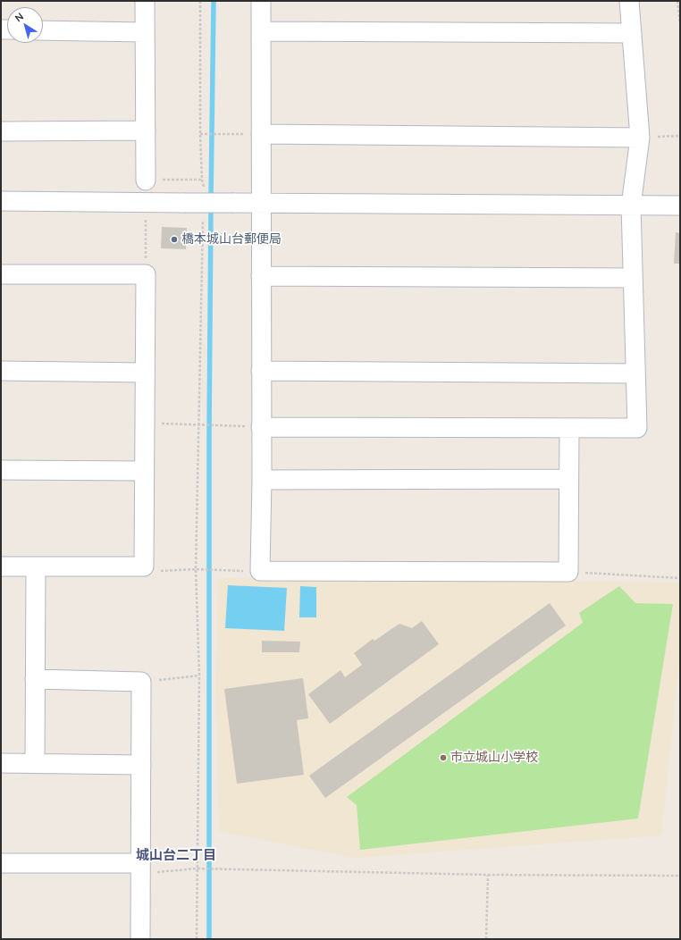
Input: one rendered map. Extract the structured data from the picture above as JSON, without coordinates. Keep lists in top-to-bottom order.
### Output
{
  "districts": ["城山台二丁目"],
  "places": ["橋本城山台郵便局", "市立城山小学校"],
  "north": "top left"
}
